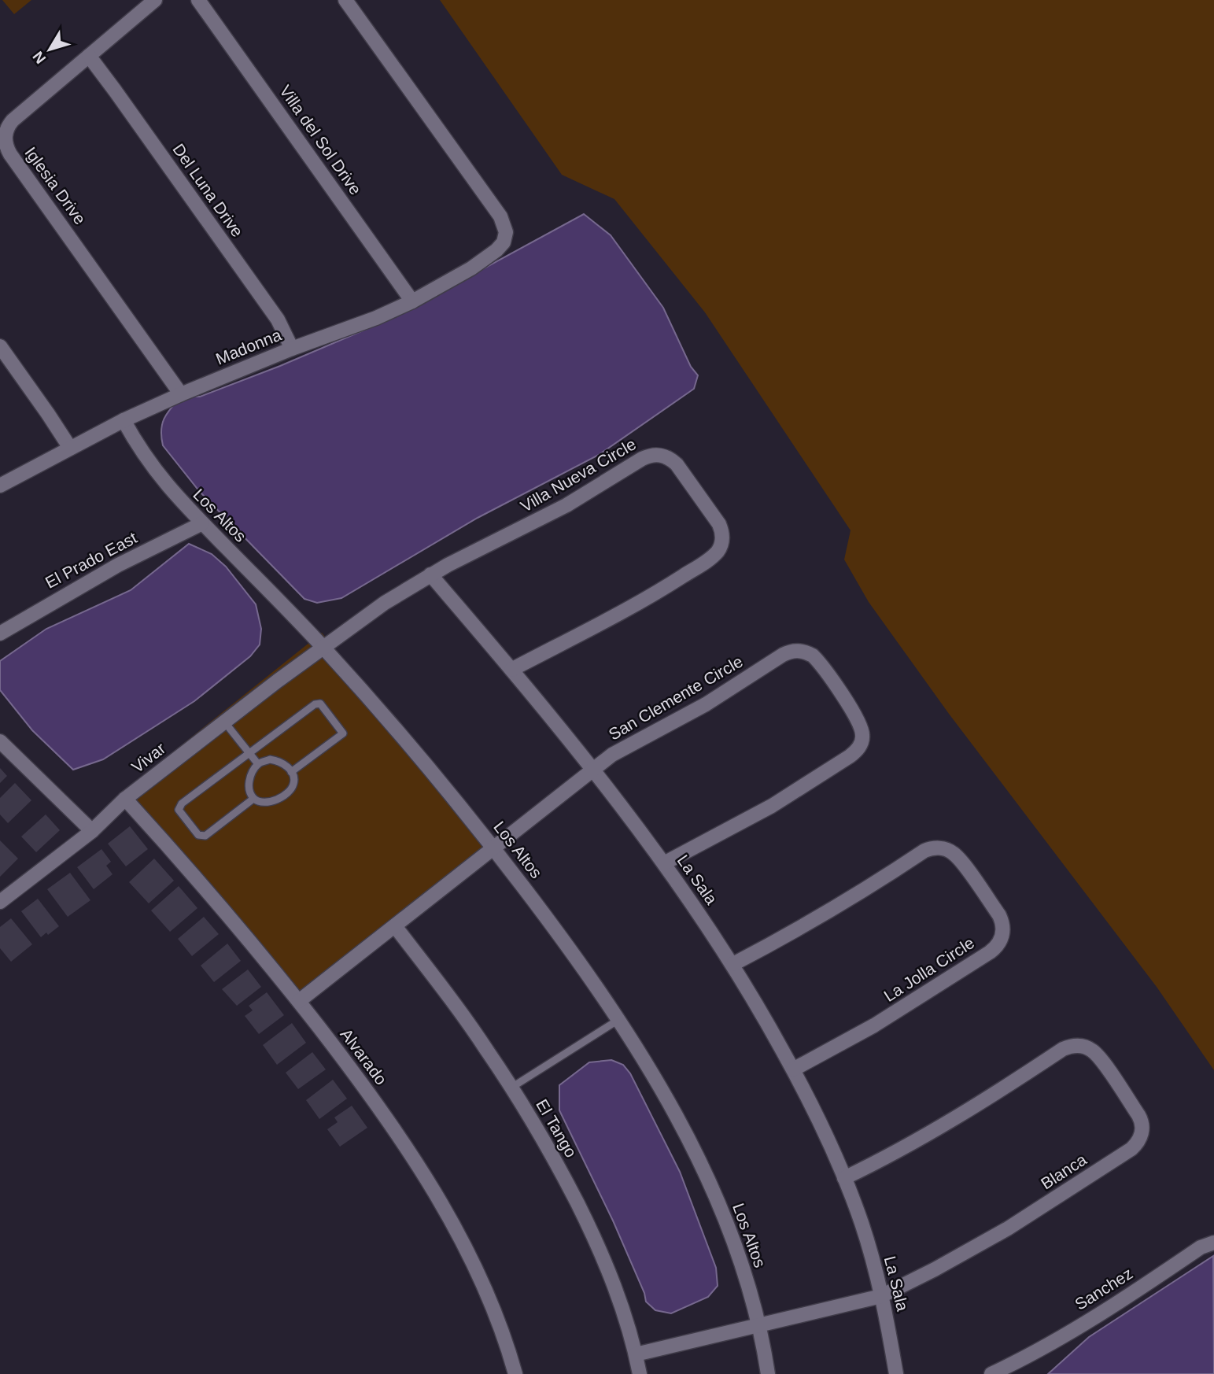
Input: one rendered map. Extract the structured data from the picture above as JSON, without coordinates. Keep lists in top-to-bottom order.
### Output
{
  "streets": {
    "street": [
      "Villa del Sol Drive",
      "Iglesia Drive",
      "Del Luna Drive",
      "Madonna",
      "Villa Nueva Circle",
      "Los Altos",
      "El Prado East",
      "San Clemente Circle",
      "Vivar",
      "La Sala",
      "La Jolla Circle",
      "Alvarado",
      "El Tango",
      "Blanca",
      "Sanchez"
    ]
  },
  "crossings": [
    ["Villa del Sol Drive", "Madonna"],
    ["Iglesia Drive", "Del Luna Drive"],
    ["Iglesia Drive", "Madonna"],
    ["Del Luna Drive", "Madonna"],
    ["Madonna", "Los Altos"],
    ["Villa Nueva Circle", "La Sala"],
    ["Los Altos", "El Prado East"],
    ["Los Altos", "San Clemente Circle"],
    ["Los Altos", "Vivar"],
    ["Los Altos", "Blanca"],
    ["San Clemente Circle", "La Sala"],
    ["San Clemente Circle", "Alvarado"],
    ["San Clemente Circle", "El Tango"],
    ["Vivar", "Alvarado"],
    ["La Sala", "La Jolla Circle"],
    ["La Sala", "Blanca"],
    ["El Tango", "Blanca"]
  ],
  "north": "bottom left"
}
